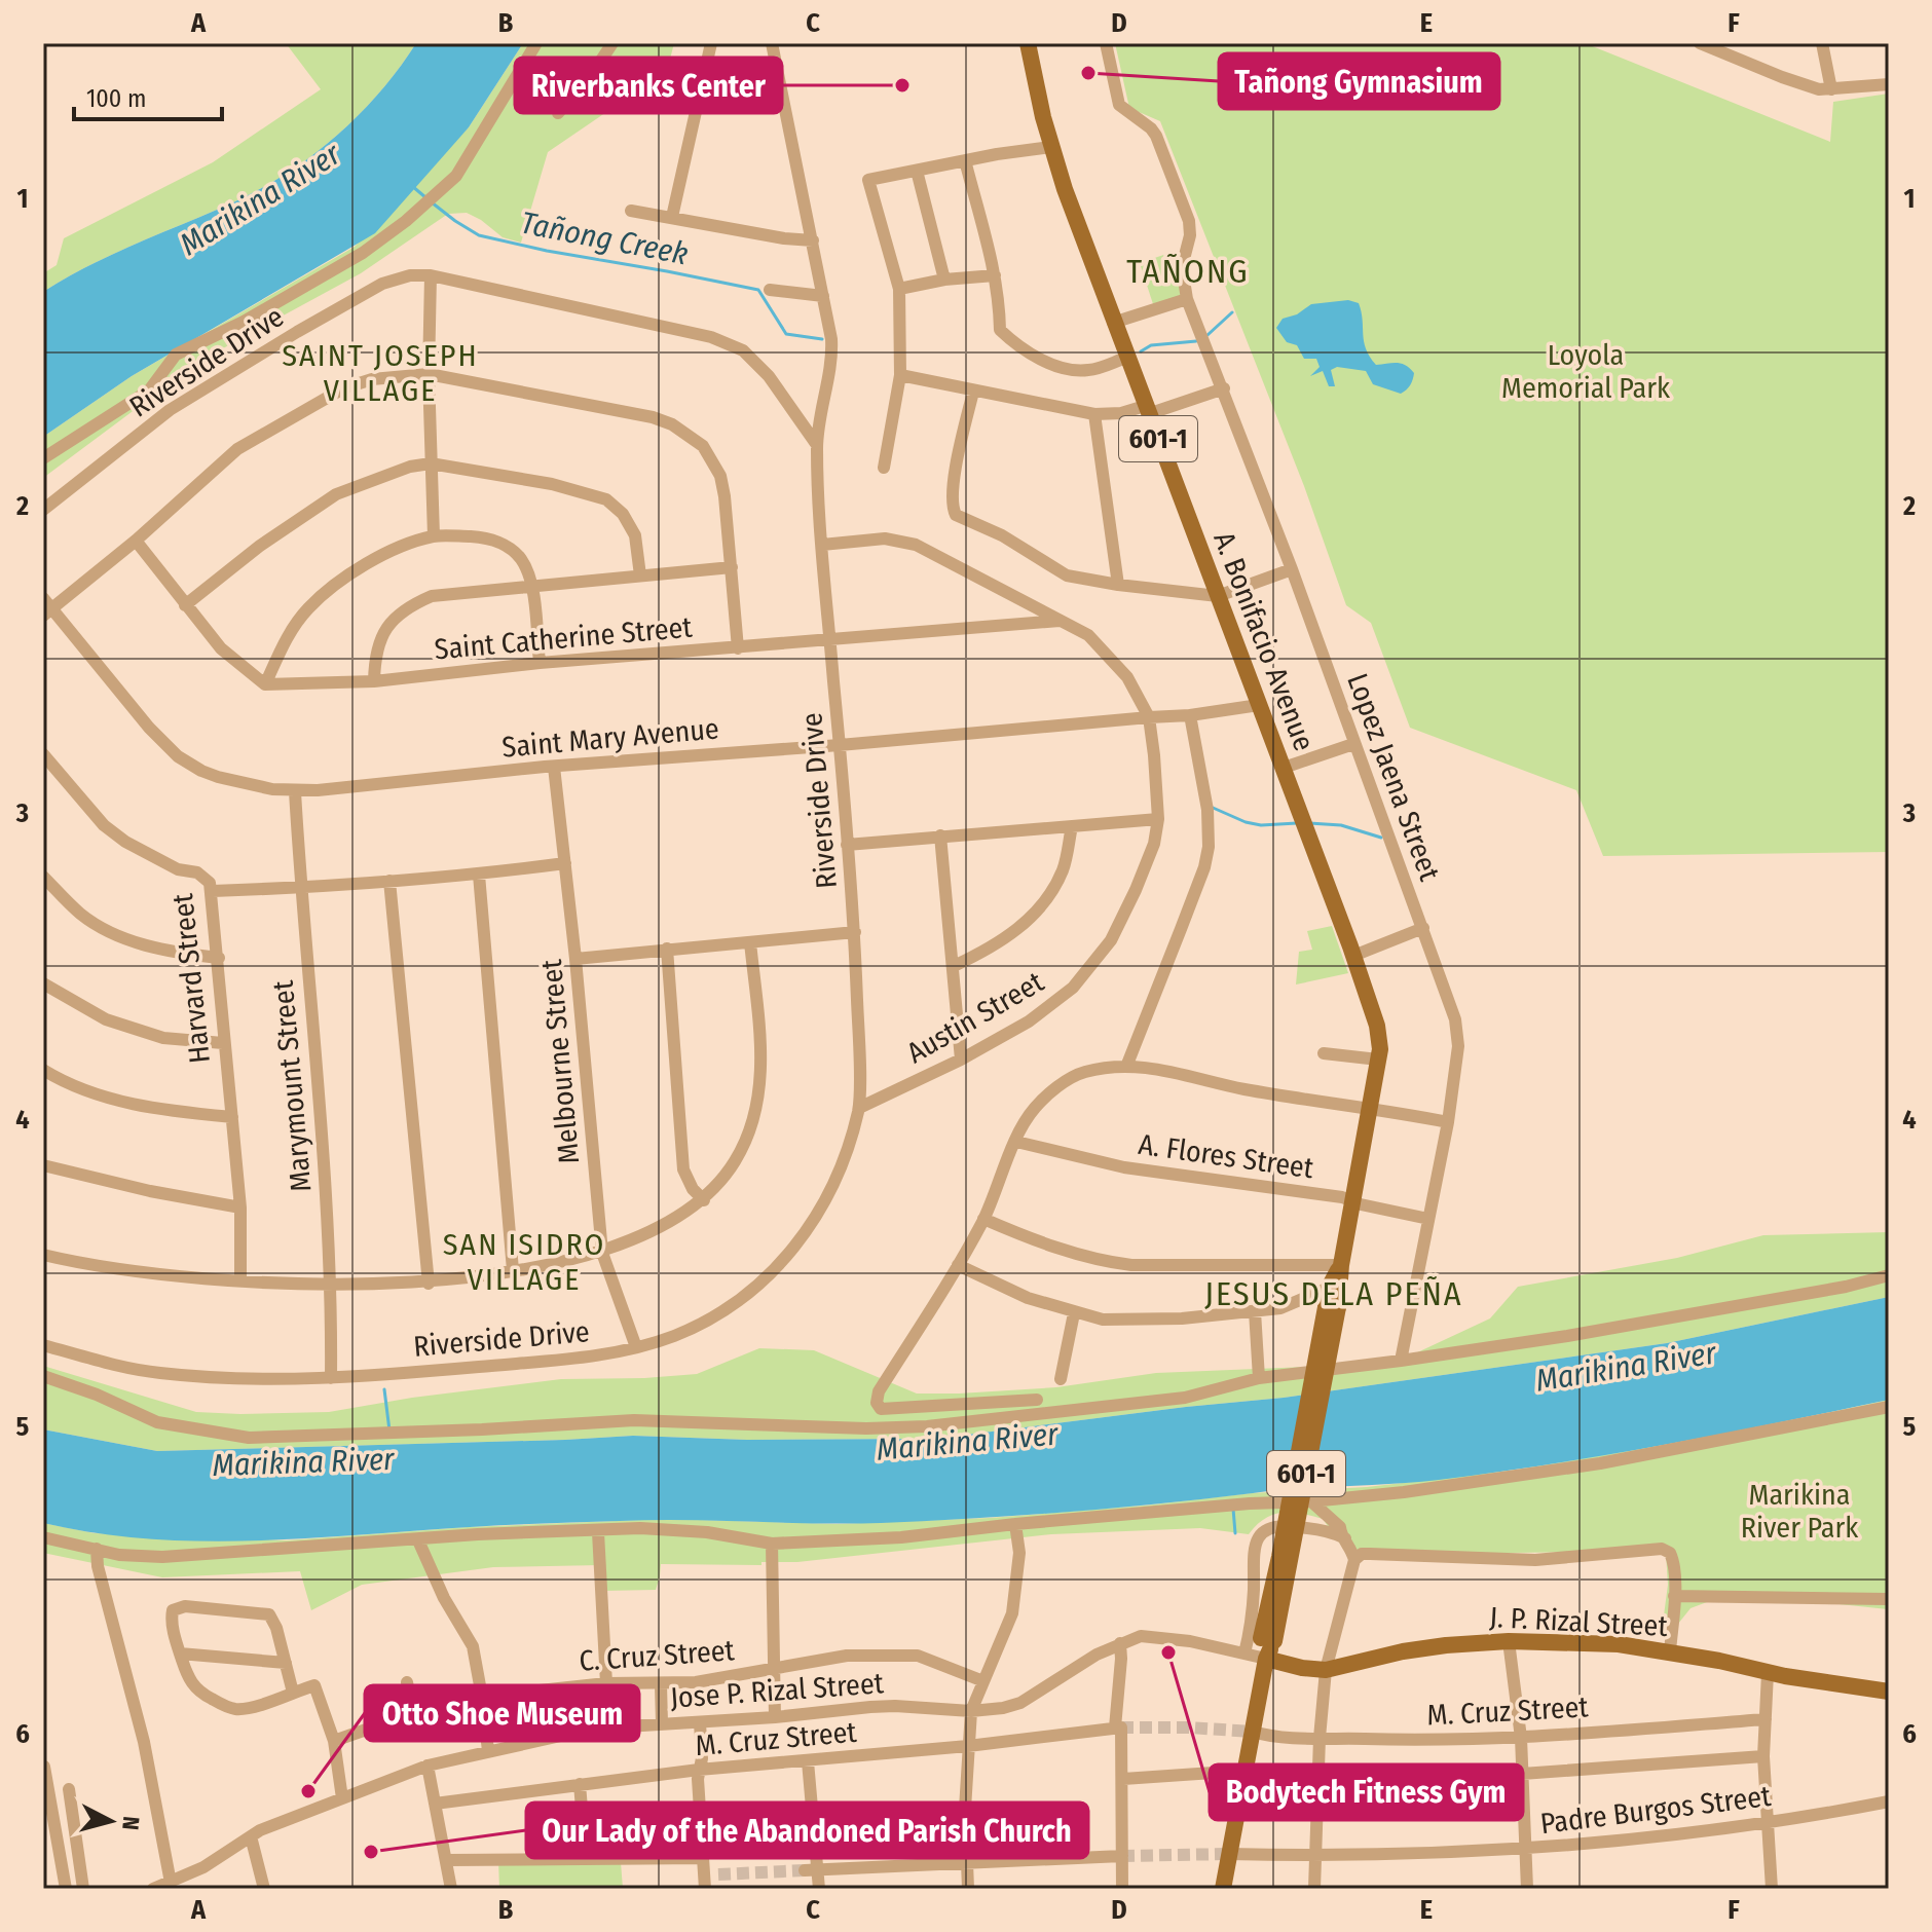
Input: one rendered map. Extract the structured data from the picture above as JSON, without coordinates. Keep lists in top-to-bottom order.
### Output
{
  "streets": {
    "main road": ["601-1", "A. Bonifacio Avenue", "J. P. Rizal Street"],
    "street": [
      "Riverside Drive",
      "Saint Catherine Street",
      "Saint Mary Avenue",
      "Lopez Jaena Street",
      "Harvard Street",
      "Austin Street",
      "Melbourne Street",
      "Marymount Street",
      "A. Flores Street",
      "C. Cruz Street",
      "Jose P. Rizal Street",
      "M. Cruz Street",
      "Padre Burgos Street"
    ]
  },
  "crossings": [
    ["Riverside Drive", "Saint Catherine Street"],
    ["Riverside Drive", "Saint Mary Avenue"],
    ["Riverside Drive", "Austin Street"],
    ["Riverside Drive", "Melbourne Street"],
    ["Riverside Drive", "Marymount Street"],
    ["601-1", "A. Bonifacio Avenue"],
    ["601-1", "J. P. Rizal Street"],
    ["601-1", "Jose P. Rizal Street"],
    ["601-1", "M. Cruz Street"],
    ["601-1", "Padre Burgos Street"],
    ["A. Bonifacio Avenue", "Saint Mary Avenue"],
    ["A. Bonifacio Avenue", "A. Flores Street"],
    ["A. Bonifacio Avenue", "J. P. Rizal Street"],
    ["A. Bonifacio Avenue", "Jose P. Rizal Street"],
    ["Saint Mary Avenue", "Austin Street"],
    ["Saint Mary Avenue", "Melbourne Street"],
    ["Saint Mary Avenue", "Marymount Street"],
    ["Lopez Jaena Street", "A. Flores Street"],
    ["J. P. Rizal Street", "Jose P. Rizal Street"]
  ],
  "districts": [
    "TAÑONG",
    "SAINT JOSEPH VILLAGE",
    "SAN ISIDRO VILLAGE",
    "JESUS DELA PEÑA"
  ],
  "water": ["Marikina River", "Tañong Creek"],
  "parks": ["Loyola Memorial Park", "Marikina River Park"],
  "places": [
    "Tañong Gymnasium",
    "Riverbanks Center",
    "Bodytech Fitness Gym",
    "Otto Shoe Museum",
    "Our Lady of the Abandoned Parish Church"
  ],
  "scale_bar": "100 m",
  "north": "right",
  "grid": {
    "columns": [
      "A",
      "B",
      "C",
      "D",
      "E",
      "F"
    ],
    "rows": [
      "1",
      "2",
      "3",
      "4",
      "5",
      "6"
    ]
  }
}
